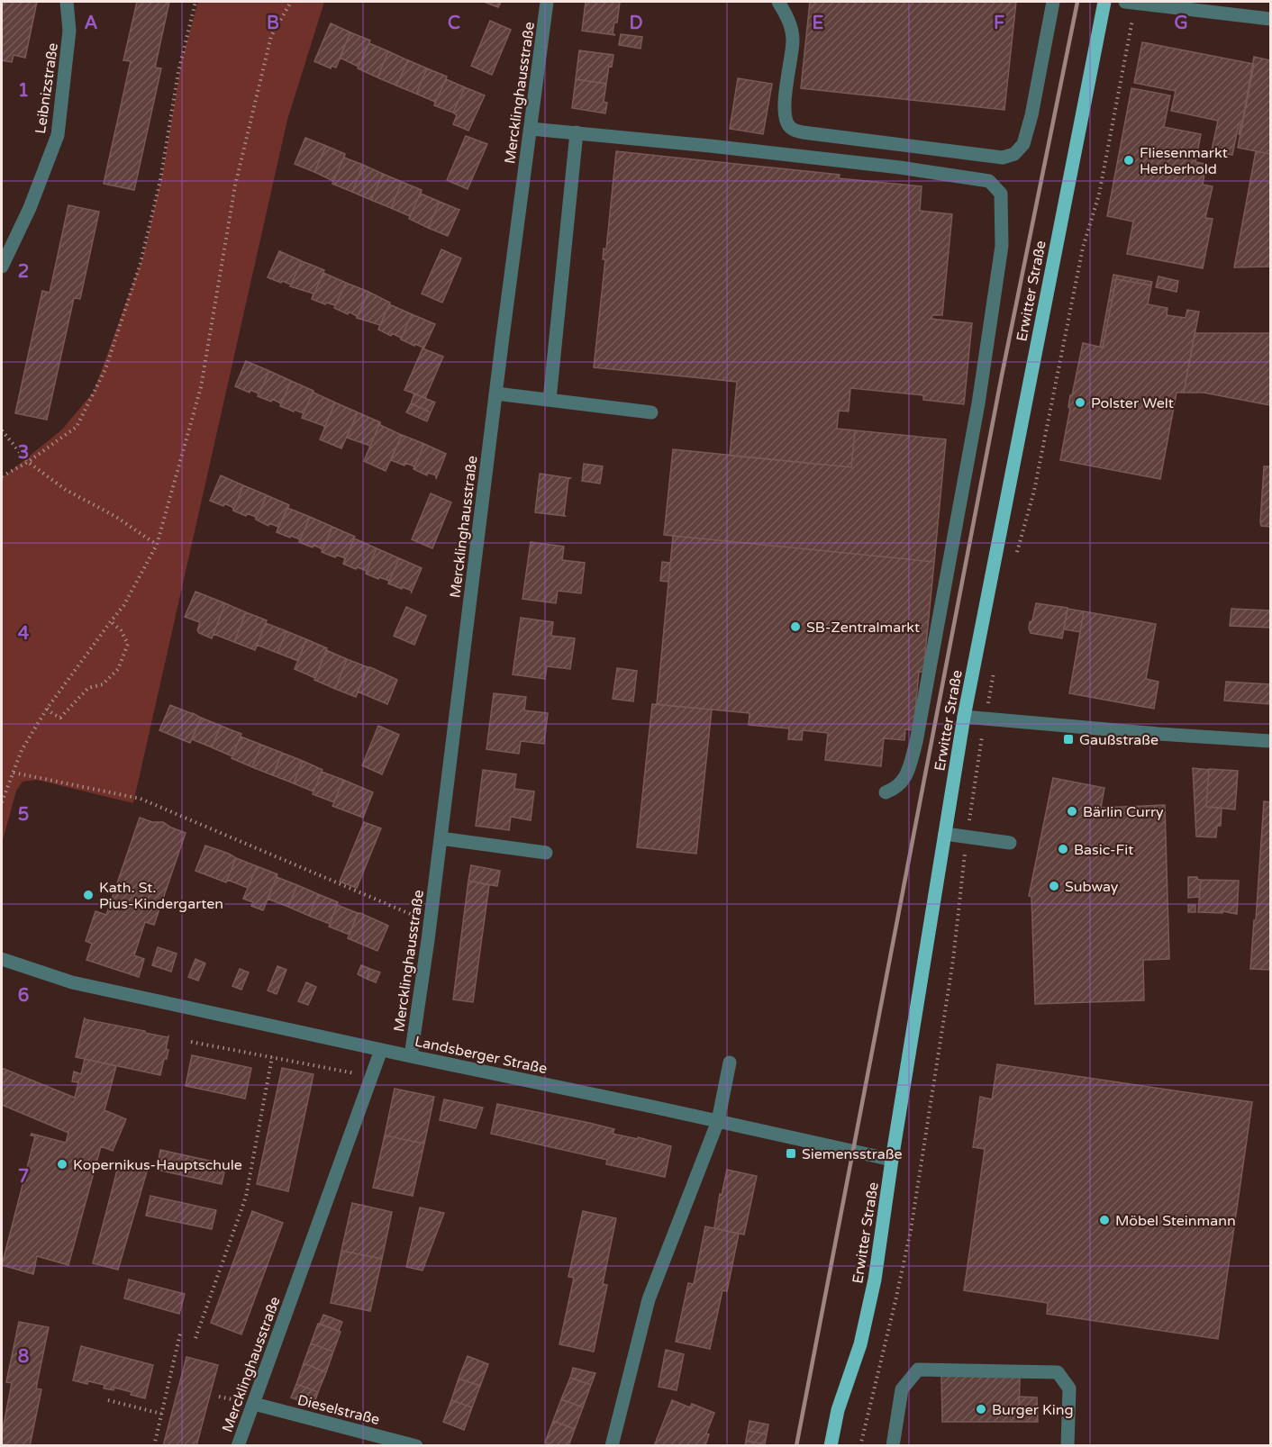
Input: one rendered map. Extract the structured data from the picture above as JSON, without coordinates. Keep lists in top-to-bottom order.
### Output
{
  "streets": {
    "main road": ["Erwitter Straße"],
    "street": [
      "Leibnizstraße",
      "Mercklinghausstraße",
      "Landsberger Straße",
      "Dieselstraße"
    ]
  },
  "crossings": [
    ["Mercklinghausstraße", "Landsberger Straße"],
    ["Mercklinghausstraße", "Dieselstraße"],
    ["Erwitter Straße", "Landsberger Straße"]
  ],
  "places": {
    "other": [
      "Fliesenmarkt Herberhold",
      "Polster Welt",
      "SB-Zentralmarkt",
      "Bärlin Curry",
      "Basic-Fit",
      "Subway",
      "Kath. St. Pius-Kindergarten",
      "Kopernikus-Hauptschule",
      "Möbel Steinmann",
      "Burger King"
    ],
    "transit": ["Gaußstraße", "Siemensstraße"]
  },
  "grid": {
    "columns": [
      "A",
      "B",
      "C",
      "D",
      "E",
      "F",
      "G"
    ],
    "rows": [
      "1",
      "2",
      "3",
      "4",
      "5",
      "6",
      "7",
      "8"
    ]
  }
}
